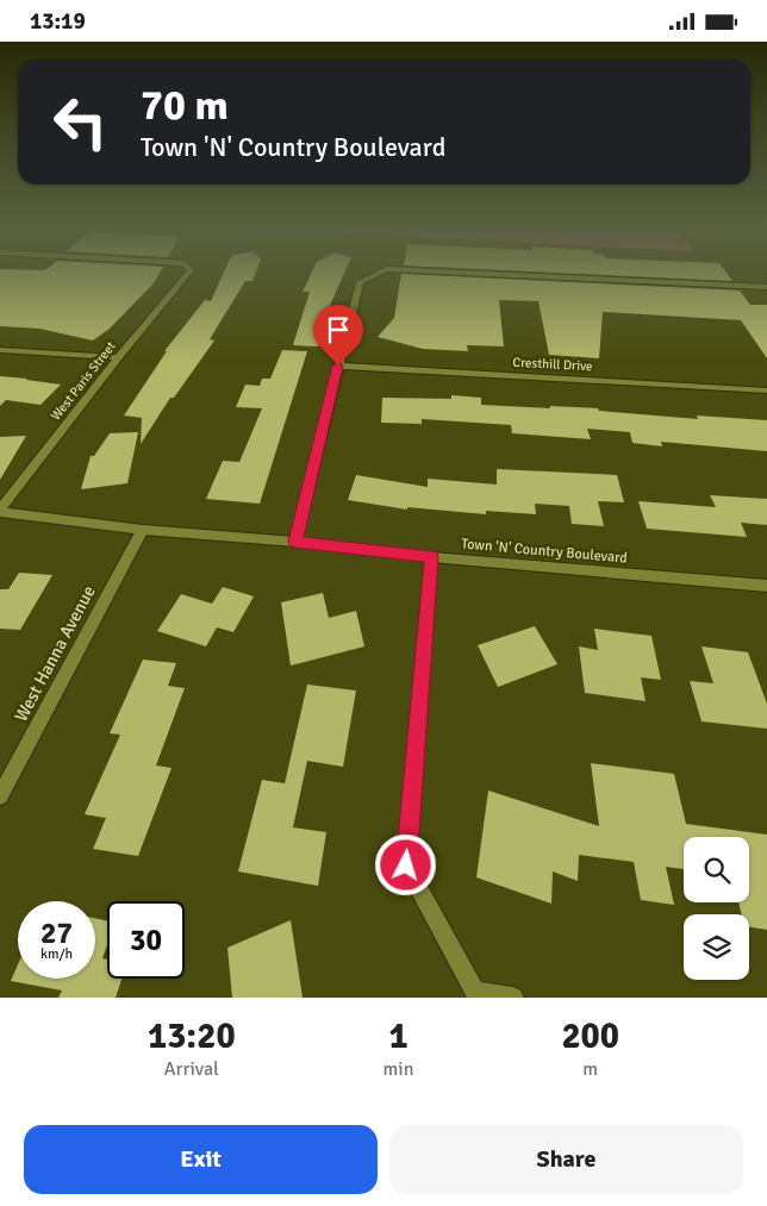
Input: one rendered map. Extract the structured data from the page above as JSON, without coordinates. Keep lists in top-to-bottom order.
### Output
{
  "streets": {
    "street": [
      "Cresthill Drive",
      "West Paris Street",
      "Town 'N' Country Boulevard",
      "West Hanna Avenue"
    ]
  },
  "crossings": [
    ["West Paris Street", "Town 'N' Country Boulevard"],
    ["Town 'N' Country Boulevard", "West Hanna Avenue"]
  ],
  "page": {
    "status": "13:19",
    "turn": ["70 m", "Town 'N' Country Boulevard"],
    "speed": "27 km/h",
    "limit": "30",
    "eta": [
      "13:20",
      "Arrival",
      "1",
      "min",
      "200",
      "m"
    ],
    "buttons": ["Exit", "Share"]
  }
}
